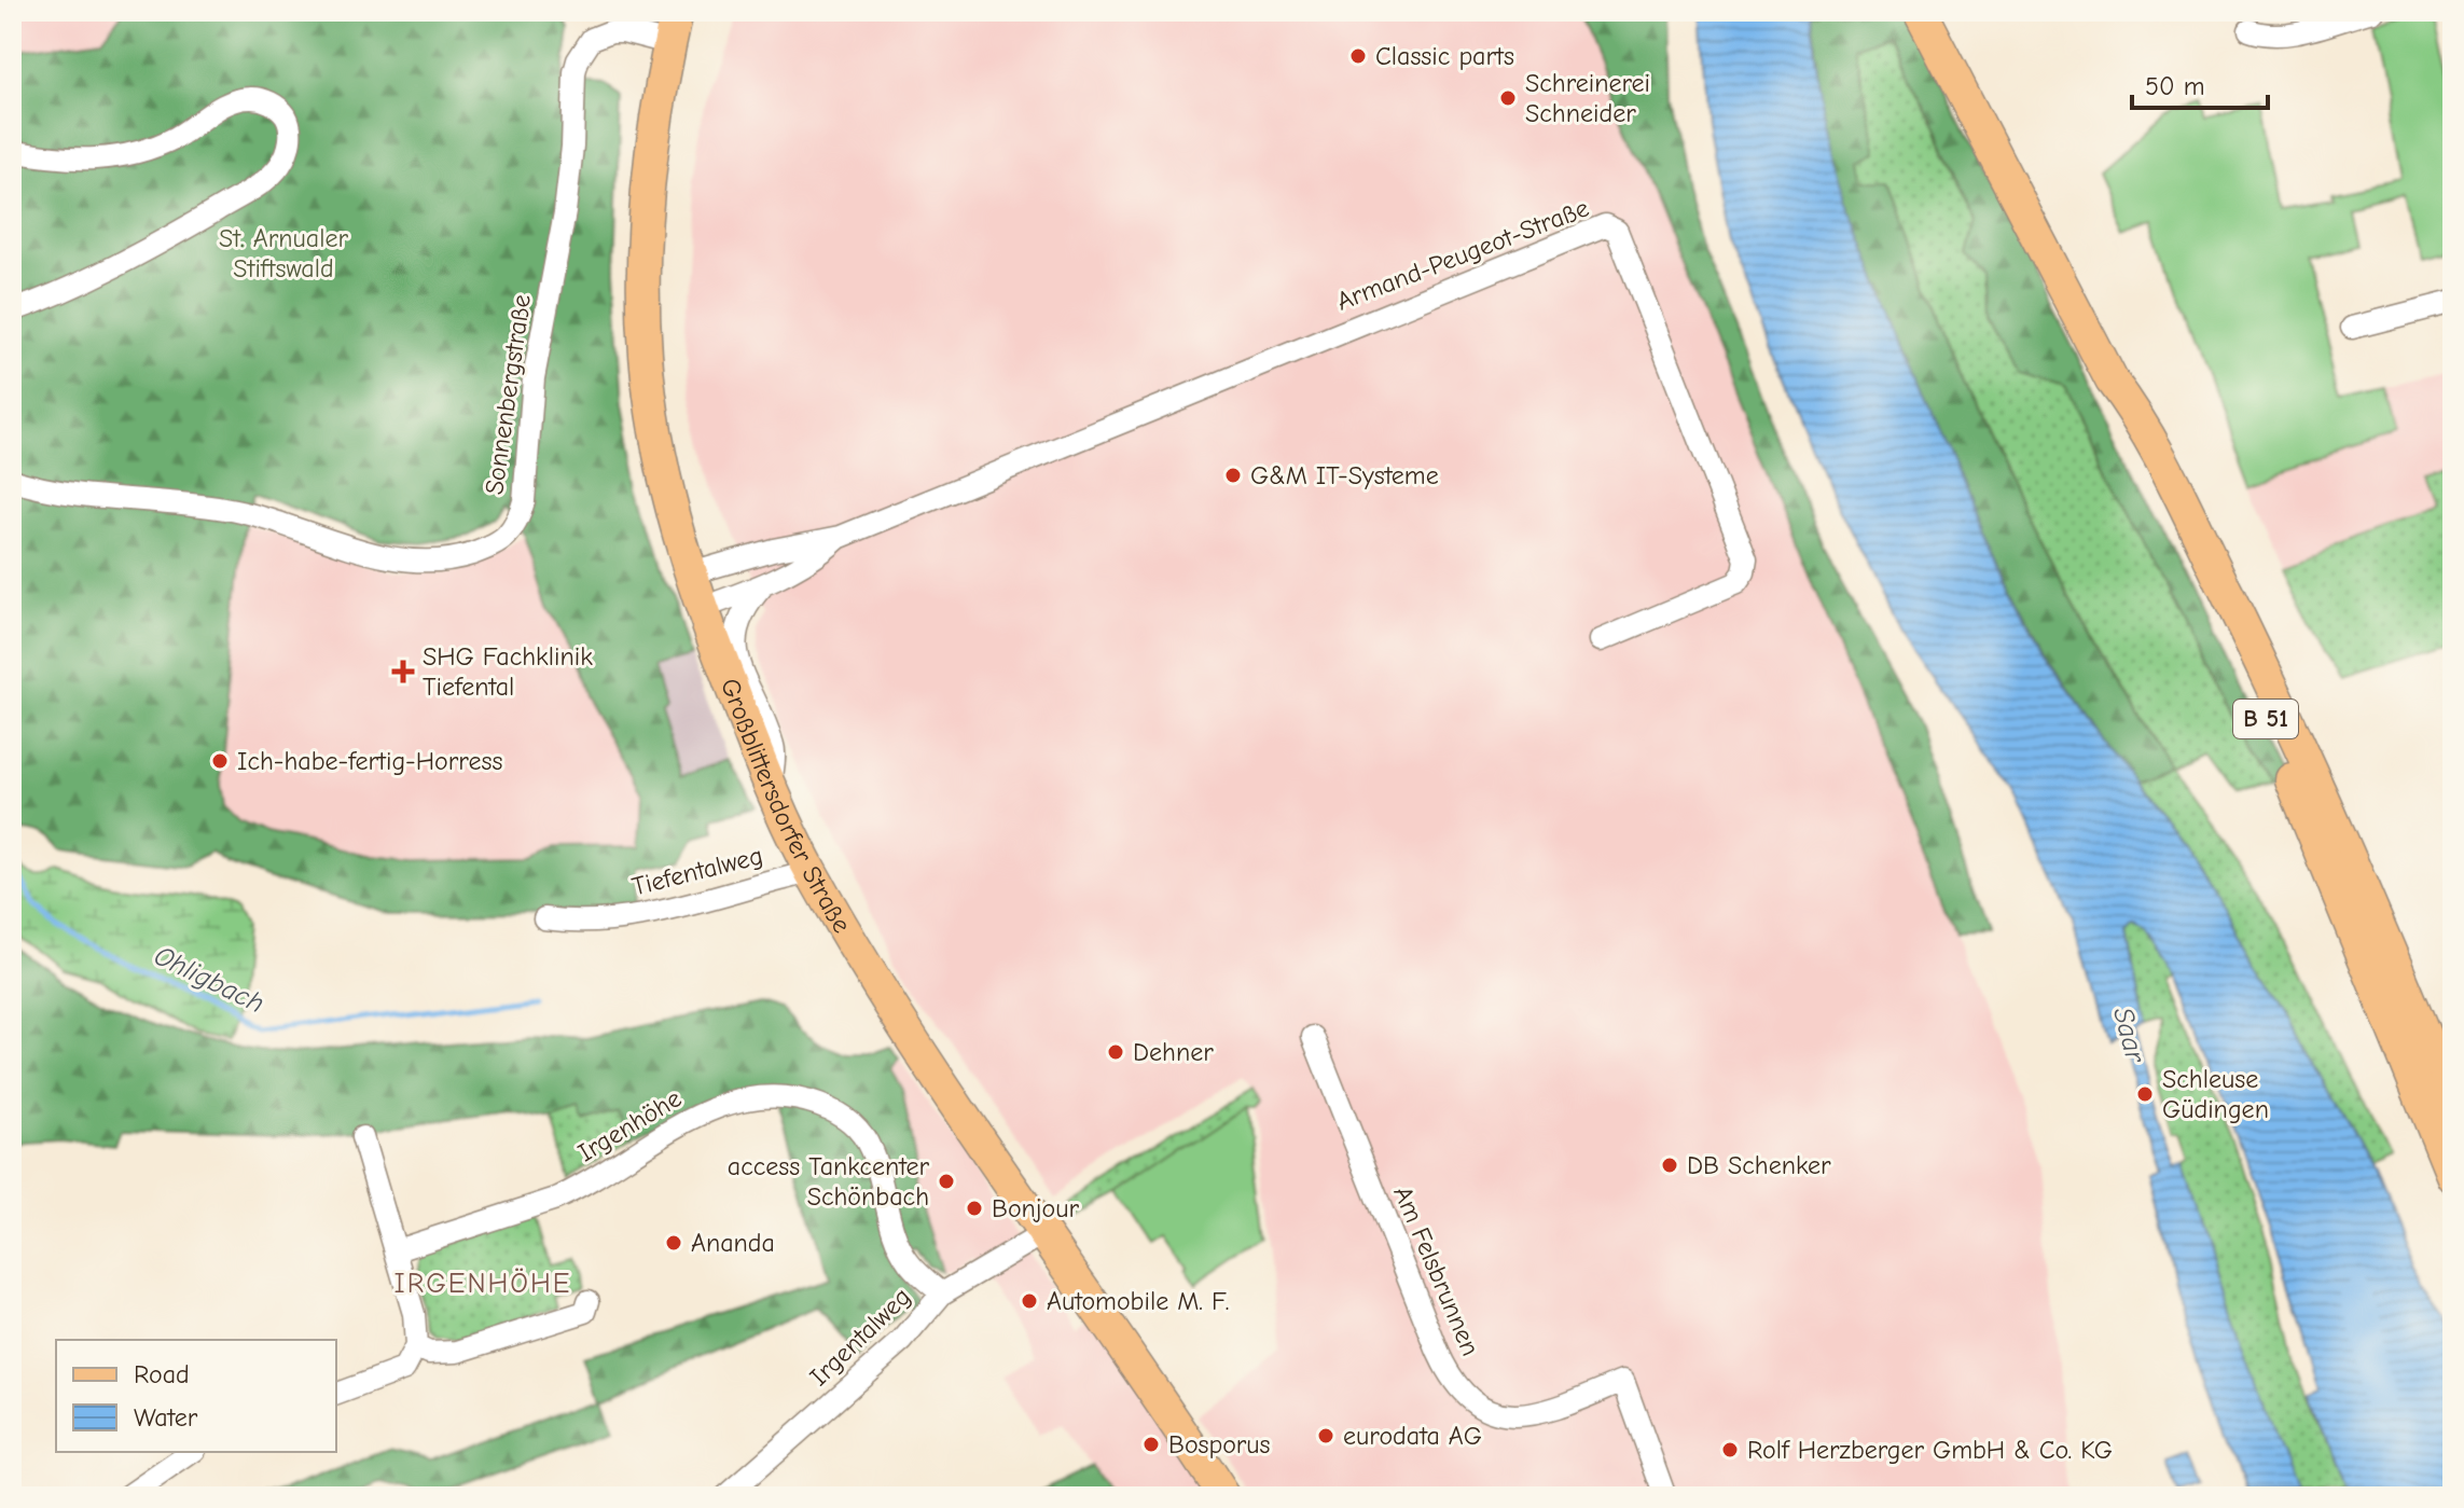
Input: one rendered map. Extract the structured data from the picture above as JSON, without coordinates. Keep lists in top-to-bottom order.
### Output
{
  "streets": {
    "main road": ["B 51", "Großblittersdorfer Straße"],
    "street": [
      "Armand-Peugeot-Straße",
      "Sonnenbergstraße",
      "Tiefentalweg",
      "Irgenhöhe",
      "Am Felsbrunnen",
      "Irgentalweg"
    ]
  },
  "crossings": [
    ["Armand-Peugeot-Straße", "Großblittersdorfer Straße"],
    ["Sonnenbergstraße", "Großblittersdorfer Straße"],
    ["Großblittersdorfer Straße", "Tiefentalweg"],
    ["Großblittersdorfer Straße", "Irgentalweg"],
    ["Irgenhöhe", "Irgentalweg"]
  ],
  "districts": ["IRGENHÖHE"],
  "water": ["Ohligbach", "Saar"],
  "parks": ["St. Arnualer Stiftswald"],
  "places": {
    "other": [
      "Classic parts",
      "Schreinerei Schneider",
      "G&M IT-Systeme",
      "Ich-habe-fertig-Horress",
      "Dehner",
      "Schleuse Güdingen",
      "DB Schenker",
      "access Tankcenter Schönbach",
      "Bonjour",
      "Ananda",
      "Automobile M. F.",
      "eurodata AG",
      "Bosporus",
      "Rolf Herzberger GmbH & Co. KG"
    ],
    "health": ["SHG Fachklinik Tiefental"]
  },
  "legend": ["Road", "Water"],
  "scale_bar": "50 m"
}
